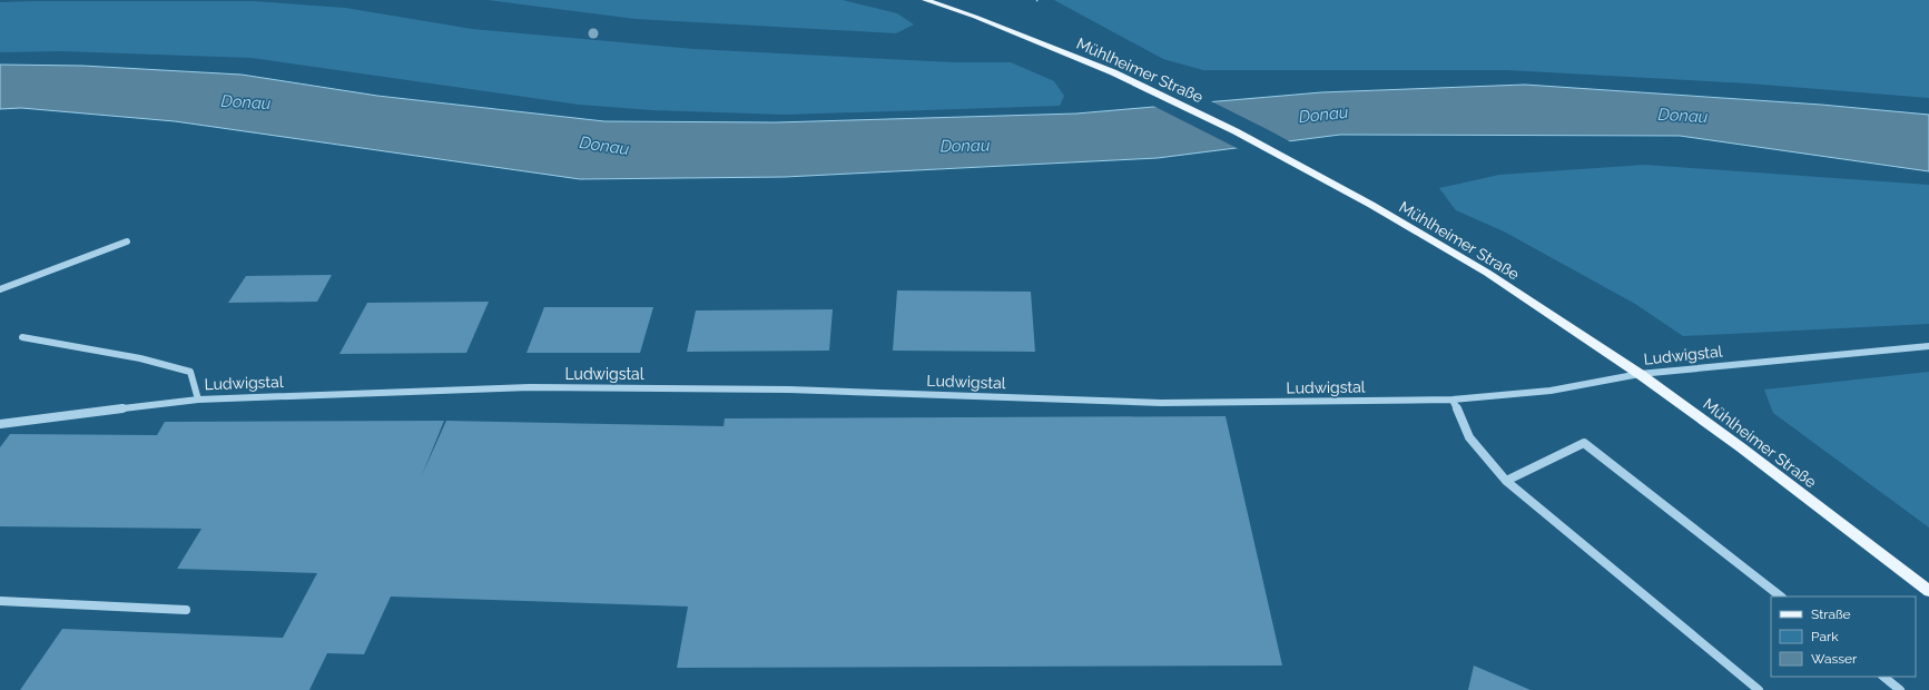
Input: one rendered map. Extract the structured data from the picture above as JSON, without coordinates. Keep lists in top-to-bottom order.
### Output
{
  "streets": {
    "main road": ["Mühlheimer Straße"],
    "street": ["Ludwigstal"]
  },
  "crossings": [
    ["Mühlheimer Straße", "Ludwigstal"]
  ],
  "water": ["Donau"],
  "legend": ["Straße", "Park", "Wasser"]
}
